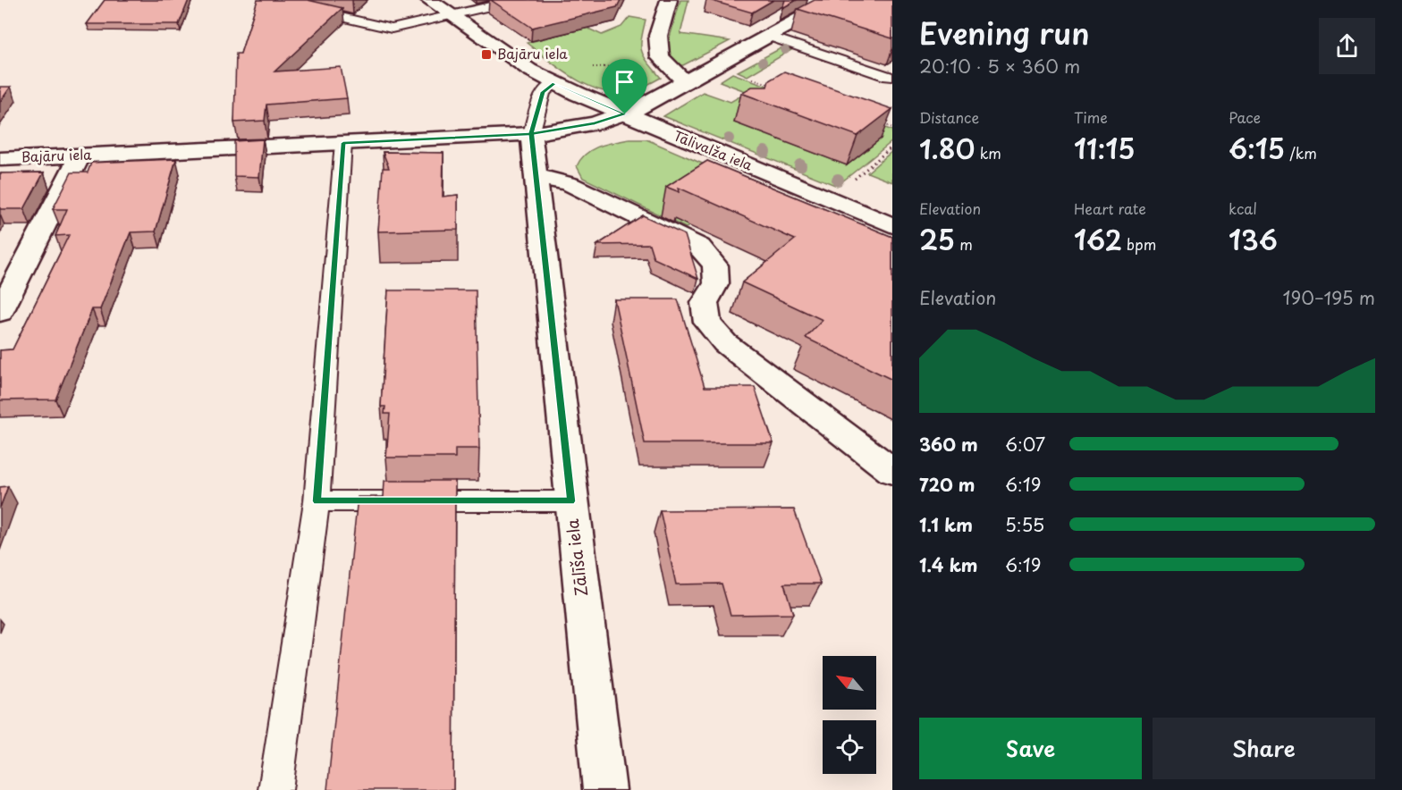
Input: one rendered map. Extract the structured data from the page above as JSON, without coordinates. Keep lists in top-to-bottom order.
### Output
{
  "streets": {
    "street": ["Tālivalža iela", "Bajāru iela", "Zālīša iela"]
  },
  "crossings": [
    ["Tālivalža iela", "Bajāru iela"],
    ["Bajāru iela", "Zālīša iela"]
  ],
  "places": {
    "transit": ["Bajāru iela"]
  },
  "north": "top left",
  "page": {
    "heading": ["Evening run", "20:10 · 5 × 360 m"],
    "stats": [
      ["Distance", "1.80 km"],
      ["Time", "11:15"],
      ["Pace", "6:15 /km"],
      ["Elevation", "25 m"],
      ["Heart rate", "162 bpm"],
      ["kcal", "136"]
    ],
    "chart": ["Elevation", "190–195 m"],
    "list": [
      {
        "name": "360 m",
        "note": "6:07"
      },
      {
        "name": "720 m",
        "note": "6:19"
      },
      {
        "name": "1.1 km",
        "note": "5:55"
      },
      {
        "name": "1.4 km",
        "note": "6:19"
      }
    ],
    "buttons": ["Save", "Share"]
  }
}
